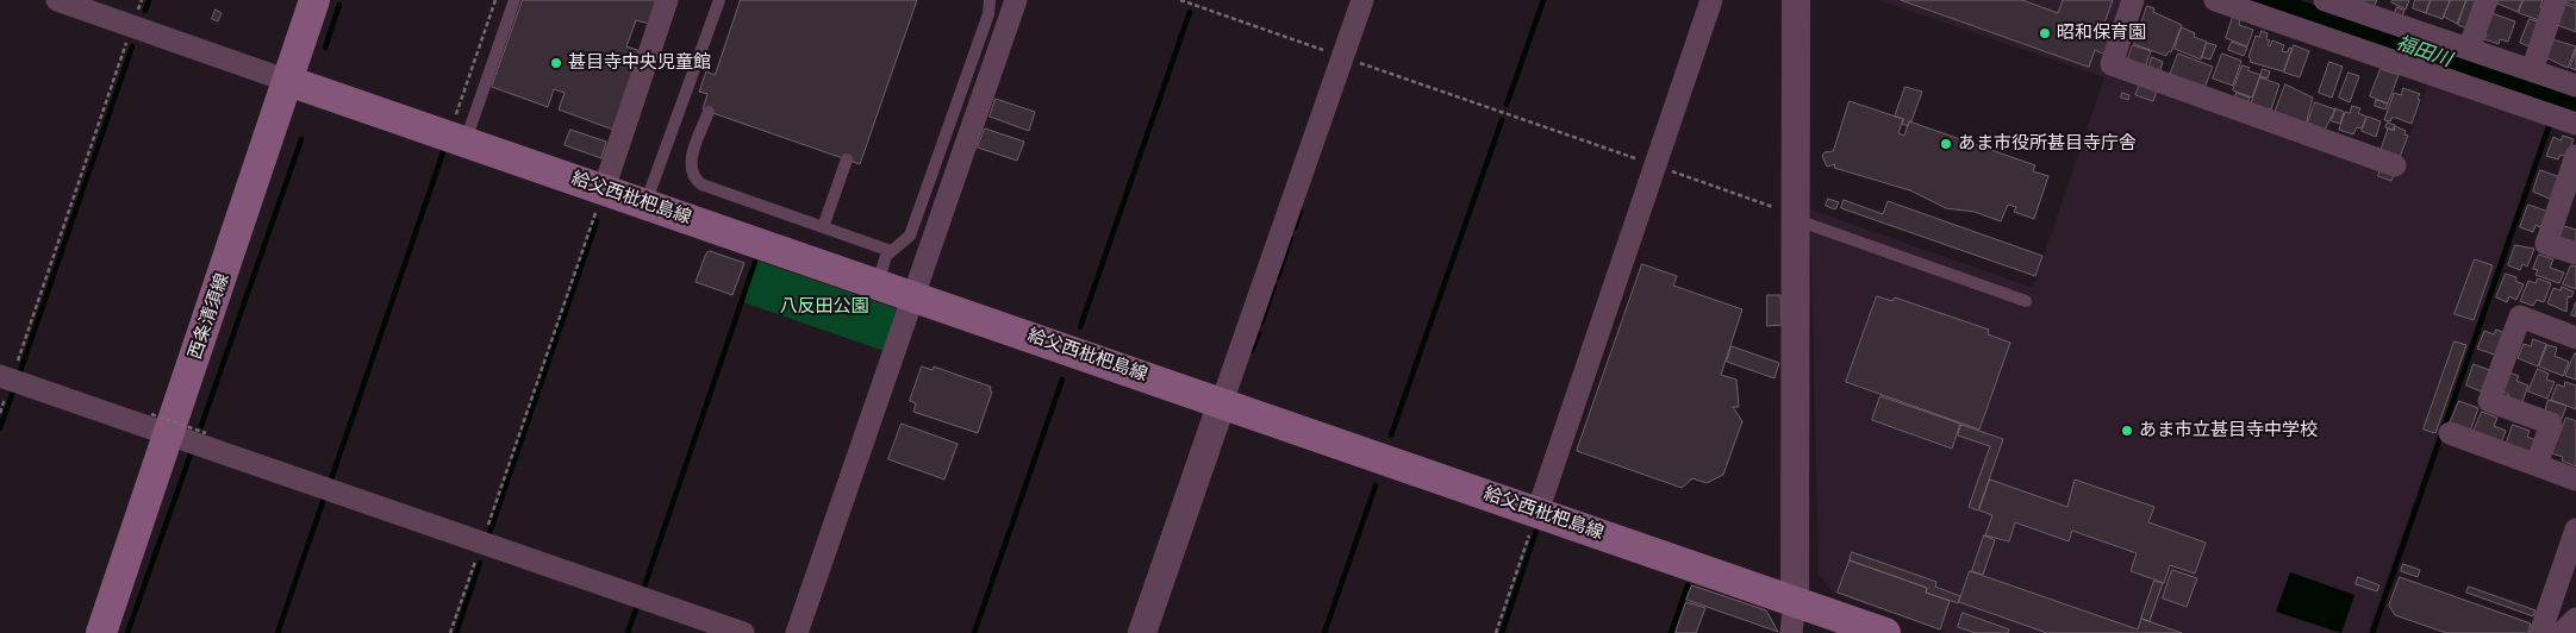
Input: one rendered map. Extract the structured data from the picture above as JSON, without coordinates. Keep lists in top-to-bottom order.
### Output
{
  "streets": {
    "main road": ["給父西枇杷島線", "西条清須線"]
  },
  "crossings": [
    ["給父西枇杷島線", "西条清須線"]
  ],
  "water": ["福田川"],
  "parks": ["八反田公園"],
  "places": [
    "昭和保育園",
    "甚目寺中央児童館",
    "あま市役所甚目寺庁舎",
    "あま市立甚目寺中学校"
  ]
}
